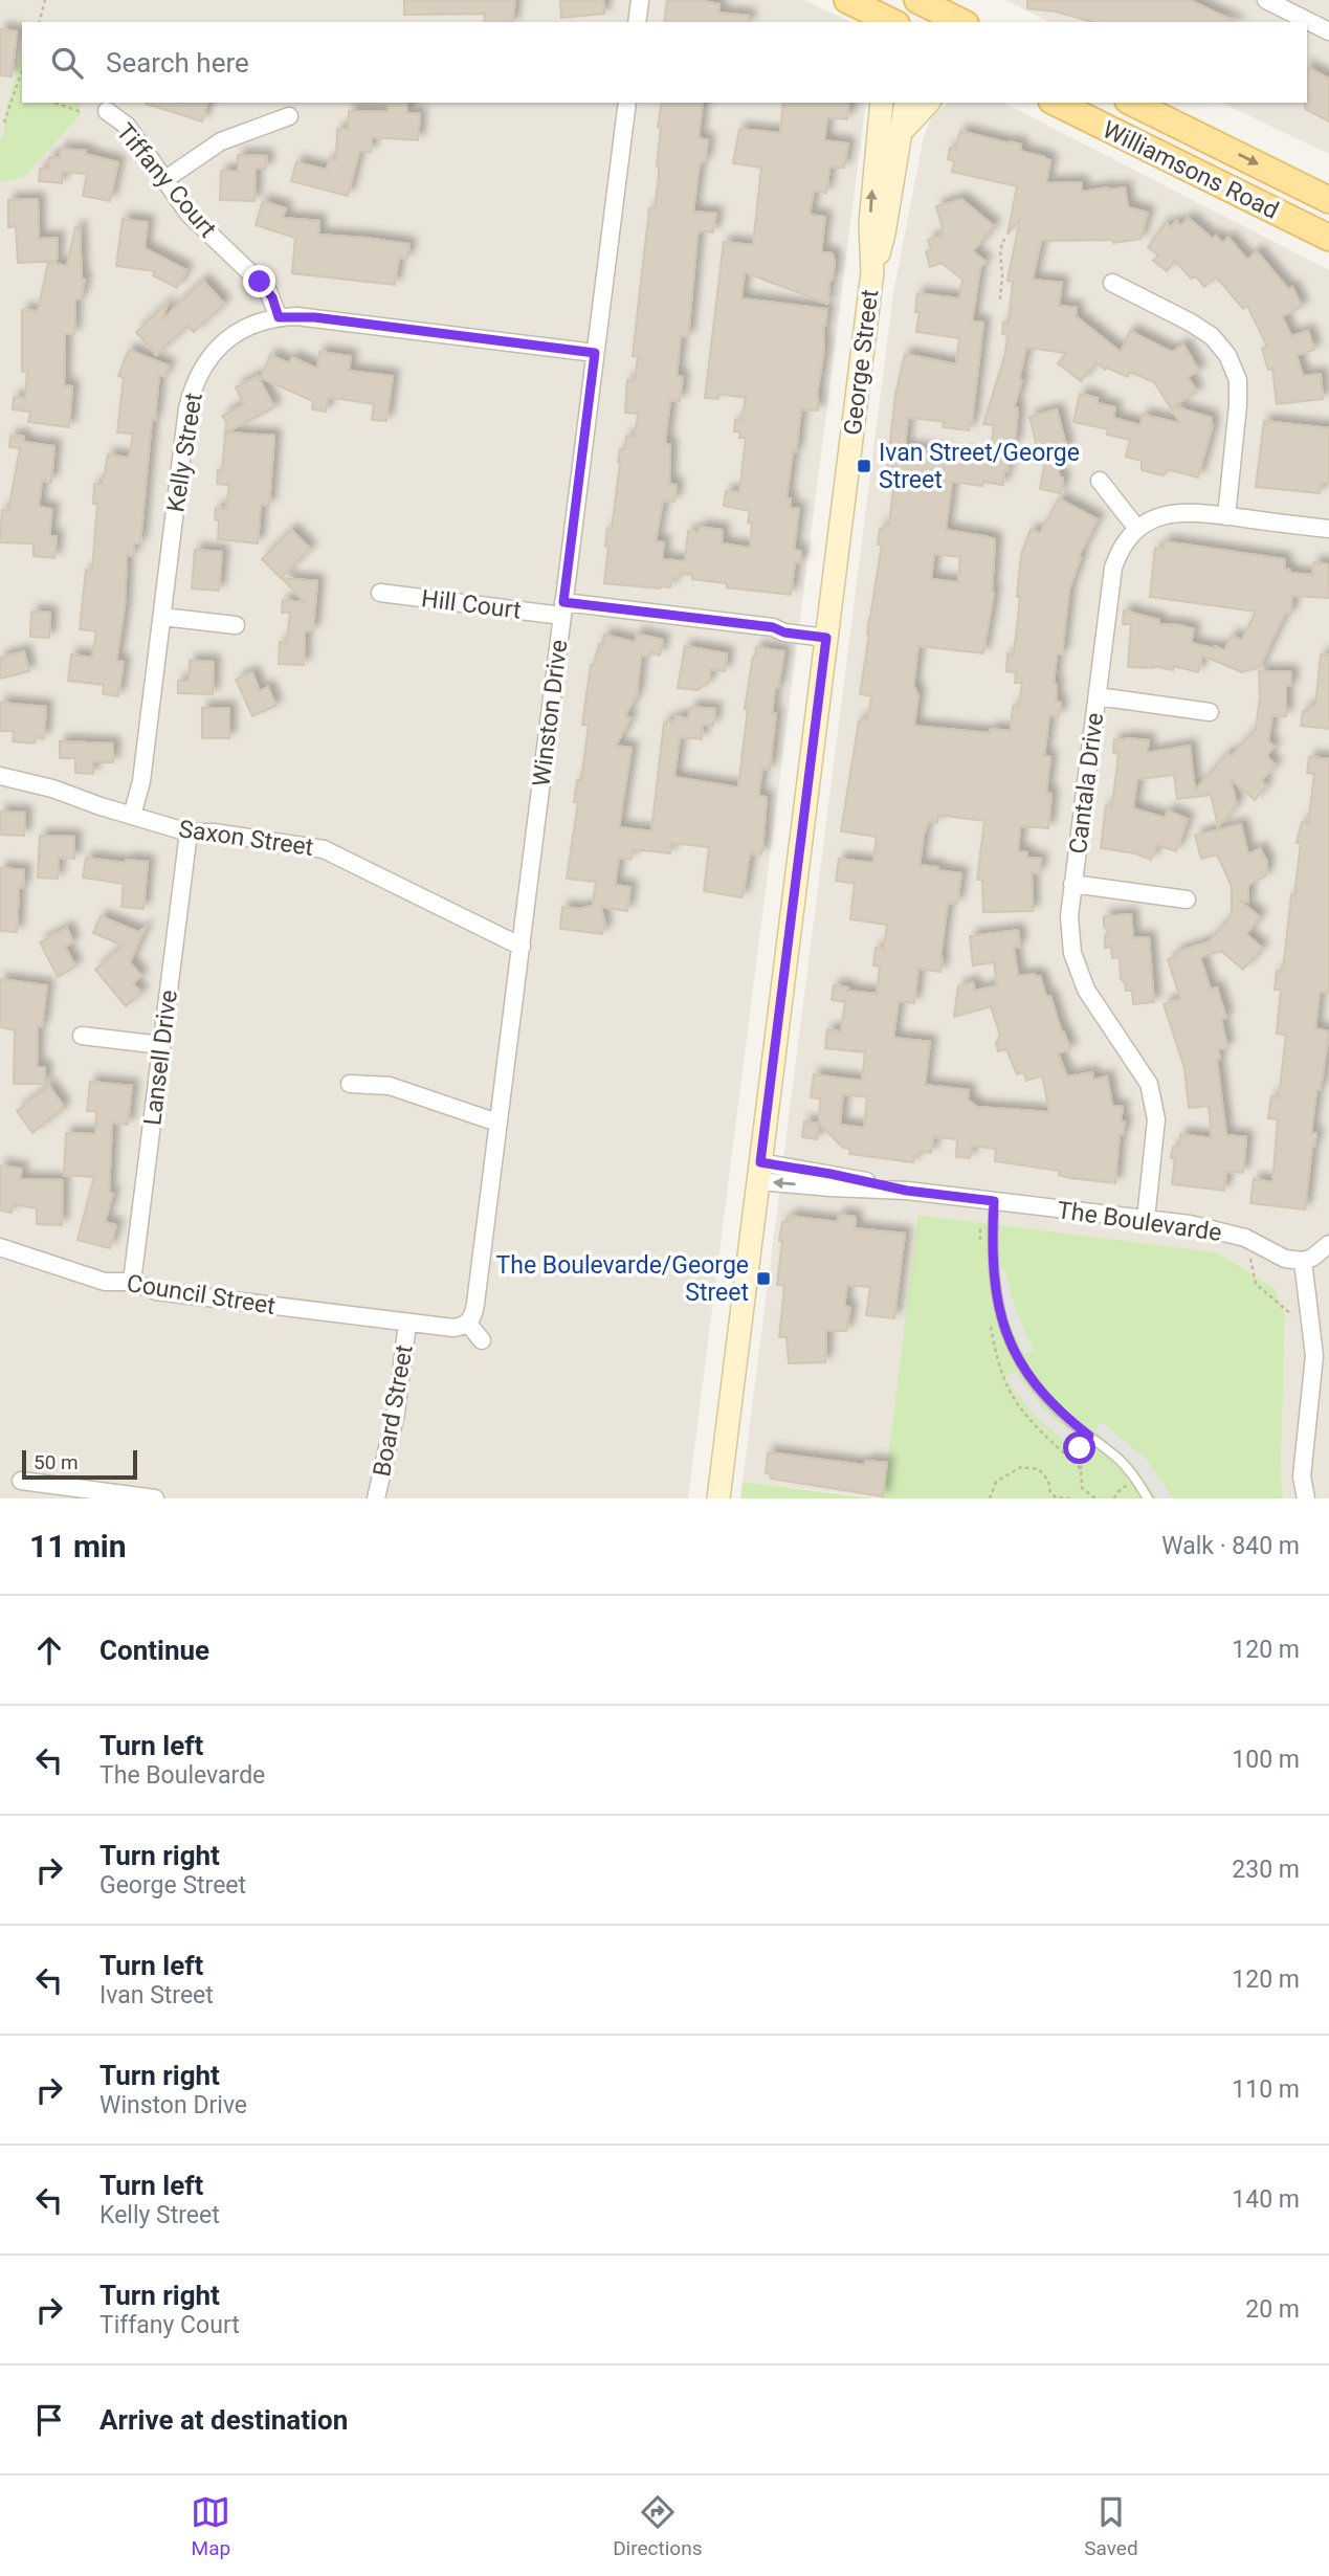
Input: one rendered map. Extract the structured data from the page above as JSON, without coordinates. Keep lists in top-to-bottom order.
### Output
{
  "streets": {
    "main road": ["Williamsons Road", "George Street"],
    "street": [
      "Tiffany Court",
      "Kelly Street",
      "Hill Court",
      "Winston Drive",
      "Cantala Drive",
      "Saxon Street",
      "Lansell Drive",
      "The Boulevarde",
      "Council Street",
      "Board Street"
    ]
  },
  "crossings": [
    ["Tiffany Court", "Kelly Street"],
    ["George Street", "Hill Court"],
    ["George Street", "The Boulevarde"],
    ["Kelly Street", "Winston Drive"],
    ["Kelly Street", "Saxon Street"],
    ["Hill Court", "Winston Drive"],
    ["Winston Drive", "Saxon Street"],
    ["Cantala Drive", "The Boulevarde"],
    ["Saxon Street", "Lansell Drive"],
    ["Lansell Drive", "Council Street"],
    ["Council Street", "Board Street"]
  ],
  "places": {
    "transit": ["Ivan Street/George Street", "The Boulevarde/George Street"]
  },
  "scale_bar": "50 m",
  "page": {
    "search": "Search here",
    "scale": "50 m",
    "heading": ["11 min", "Walk · 840 m"],
    "list": [
      ["Continue", "120 m"],
      ["Turn left", "The Boulevarde", "100 m"],
      ["Turn right", "George Street", "230 m"],
      ["Turn left", "Ivan Street", "120 m"],
      ["Turn right", "Winston Drive", "110 m"],
      ["Turn left", "Kelly Street", "140 m"],
      ["Turn right", "Tiffany Court", "20 m"],
      "Arrive at destination"
    ],
    "nav": ["Map", "Directions", "Saved"]
  }
}
